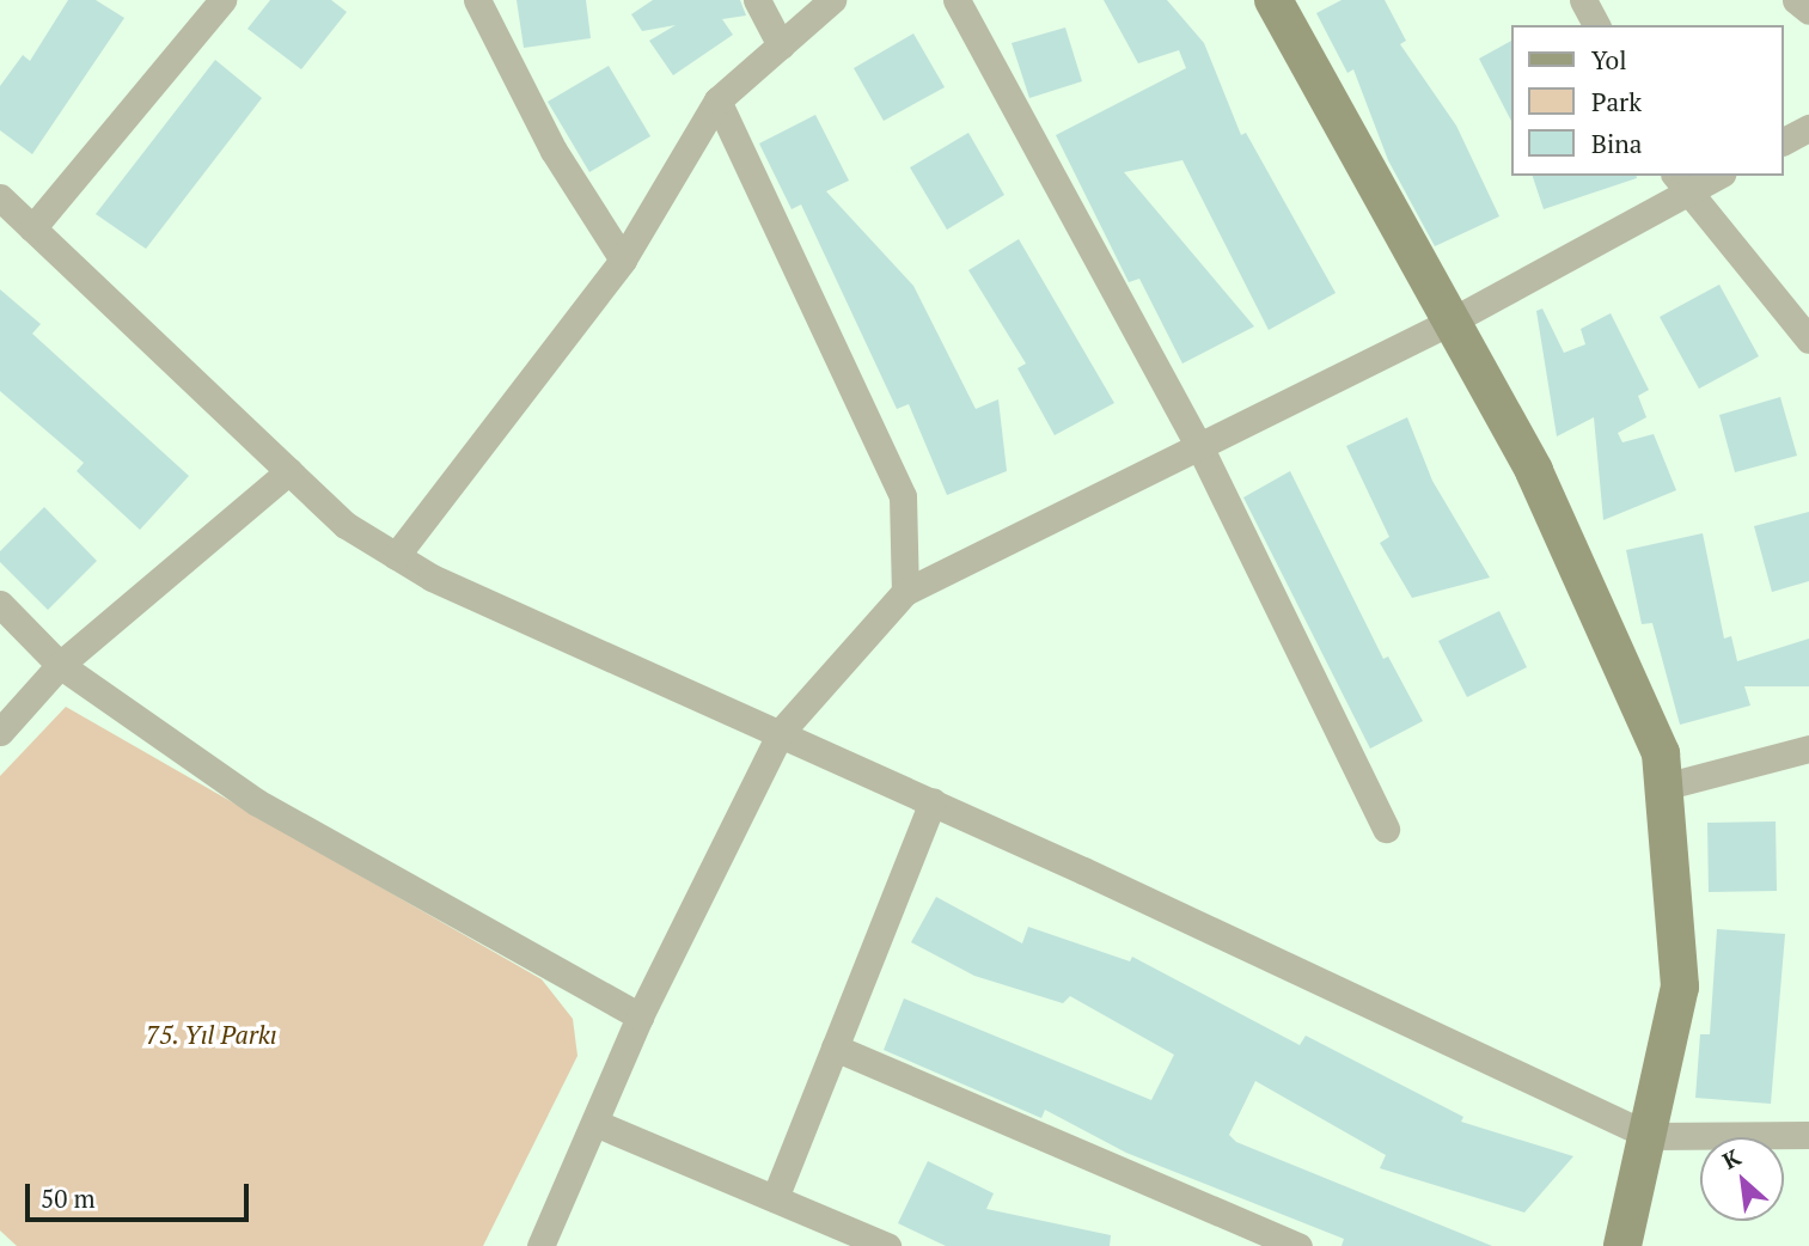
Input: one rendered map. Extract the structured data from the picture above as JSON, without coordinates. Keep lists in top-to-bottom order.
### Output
{
  "parks": ["75. Yıl Parkı"],
  "legend": ["Yol", "Park", "Bina"],
  "scale_bar": "50 m",
  "north": "top left"
}
